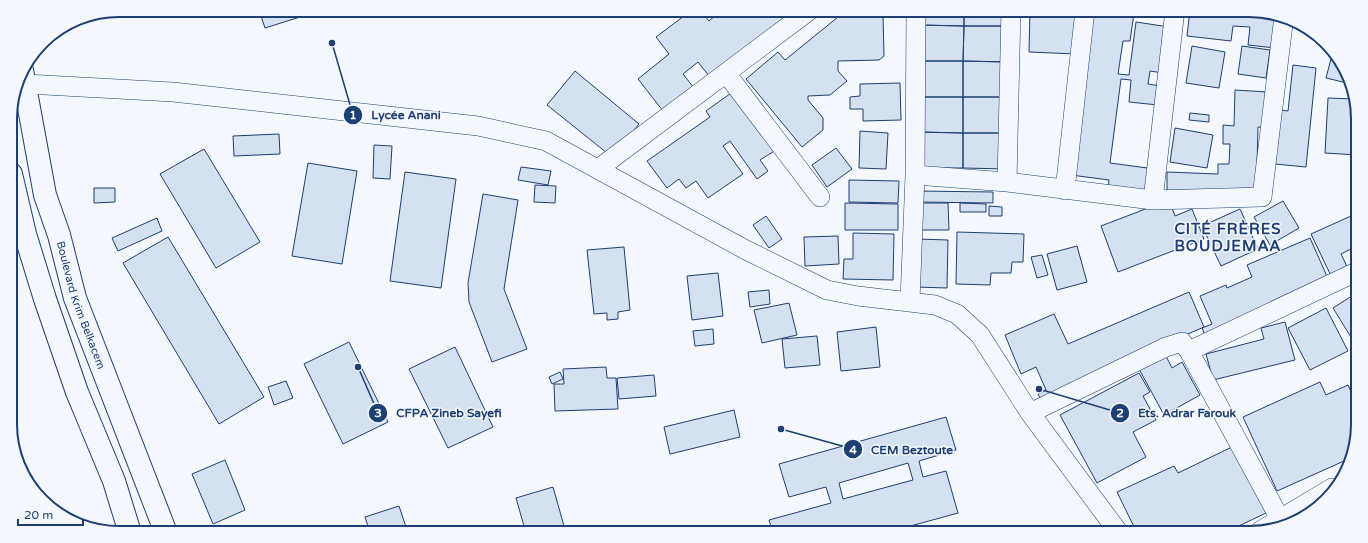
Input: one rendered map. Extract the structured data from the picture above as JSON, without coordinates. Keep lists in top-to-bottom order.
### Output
{
  "streets": {
    "main road": ["Boulevard Krim Belkacem"]
  },
  "districts": ["CITÉ FRÈRES BOUDJEMAA"],
  "places": [
    "Lycée Anani",
    "CFPA Zineb Sayefi",
    "Ets. Adrar Farouk",
    "CEM Beztoute"
  ],
  "scale_bar": "20 m"
}
